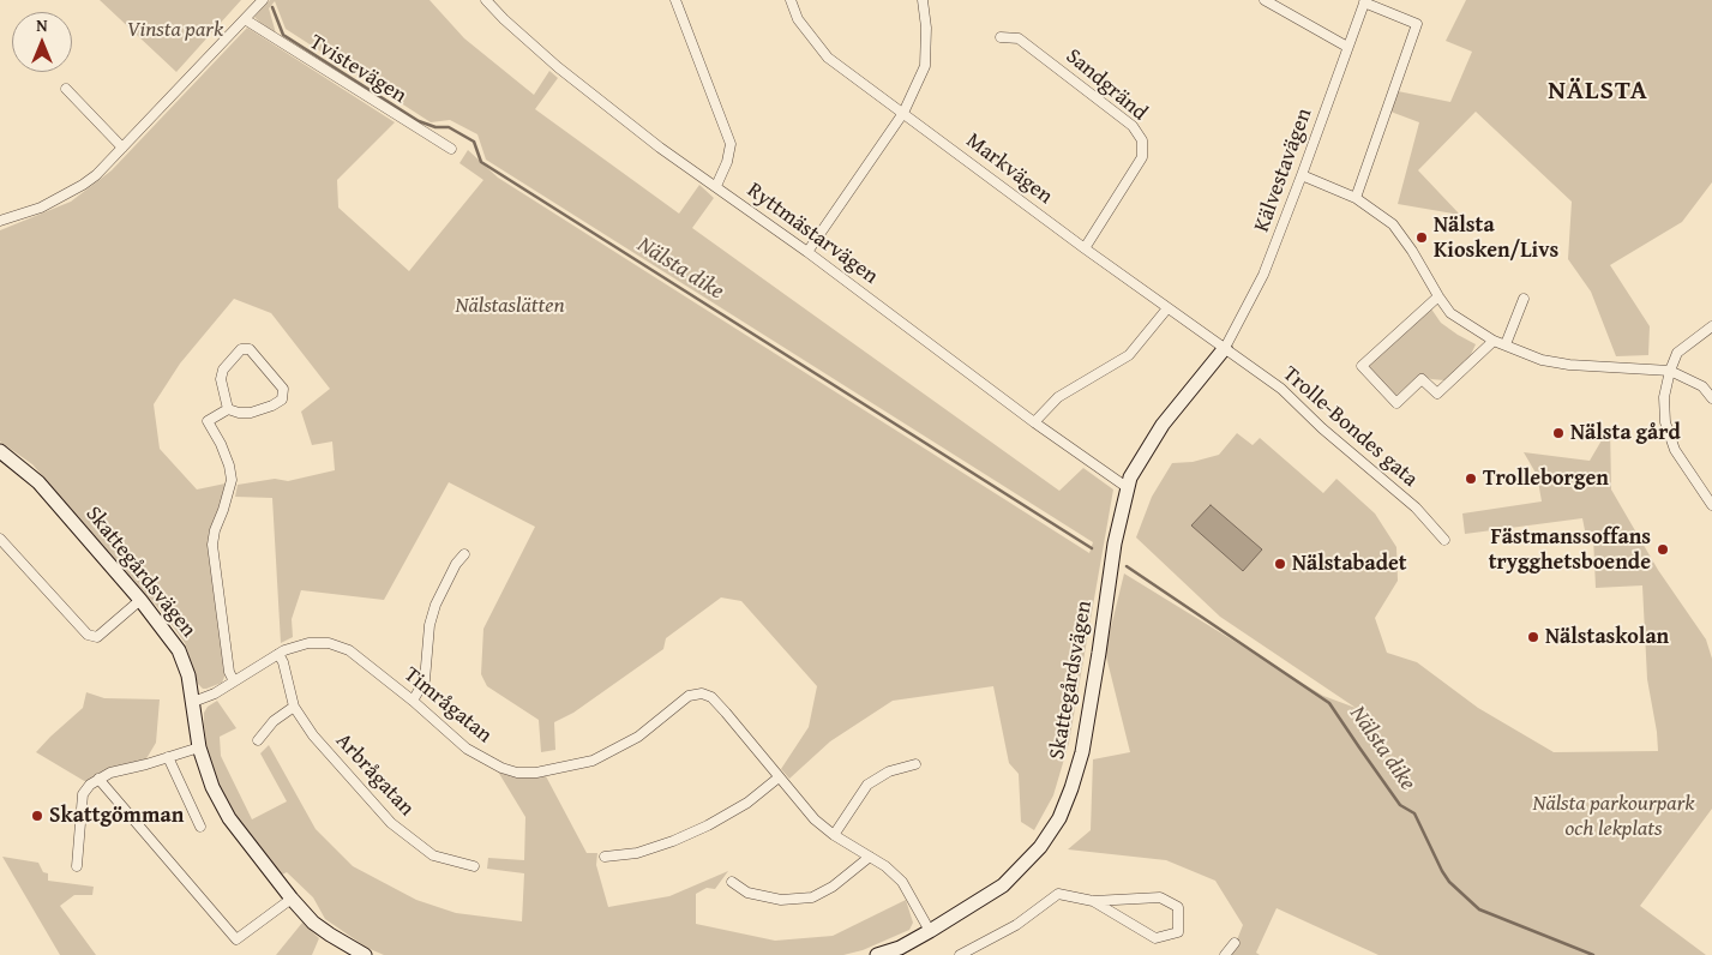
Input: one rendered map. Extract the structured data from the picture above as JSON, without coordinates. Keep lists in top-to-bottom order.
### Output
{
  "streets": {
    "street": [
      "Tvistevägen",
      "Sandgränd",
      "Markvägen",
      "Kälvestavägen",
      "Ryttmästarvägen",
      "Trolle-Bondes gata",
      "Skattegårdsvägen",
      "Timrågatan",
      "Arbrågatan"
    ]
  },
  "crossings": [
    ["Sandgränd", "Markvägen"],
    ["Markvägen", "Kälvestavägen"],
    ["Markvägen", "Trolle-Bondes gata"],
    ["Markvägen", "Skattegårdsvägen"],
    ["Kälvestavägen", "Trolle-Bondes gata"],
    ["Kälvestavägen", "Skattegårdsvägen"],
    ["Ryttmästarvägen", "Skattegårdsvägen"],
    ["Trolle-Bondes gata", "Skattegårdsvägen"],
    ["Skattegårdsvägen", "Timrågatan"],
    ["Timrågatan", "Arbrågatan"]
  ],
  "districts": ["NÄLSTA"],
  "water": ["Nälsta dike"],
  "parks": ["Vinsta park", "Nälstaslätten", "Nälsta parkourpark och lekplats"],
  "places": [
    "Nälsta Kiosken/Livs",
    "Nälsta gård",
    "Trolleborgen",
    "Fästmanssoffans trygghetsboende",
    "Nälstabadet",
    "Nälstaskolan",
    "Skattgömman"
  ],
  "north": "top"
}
